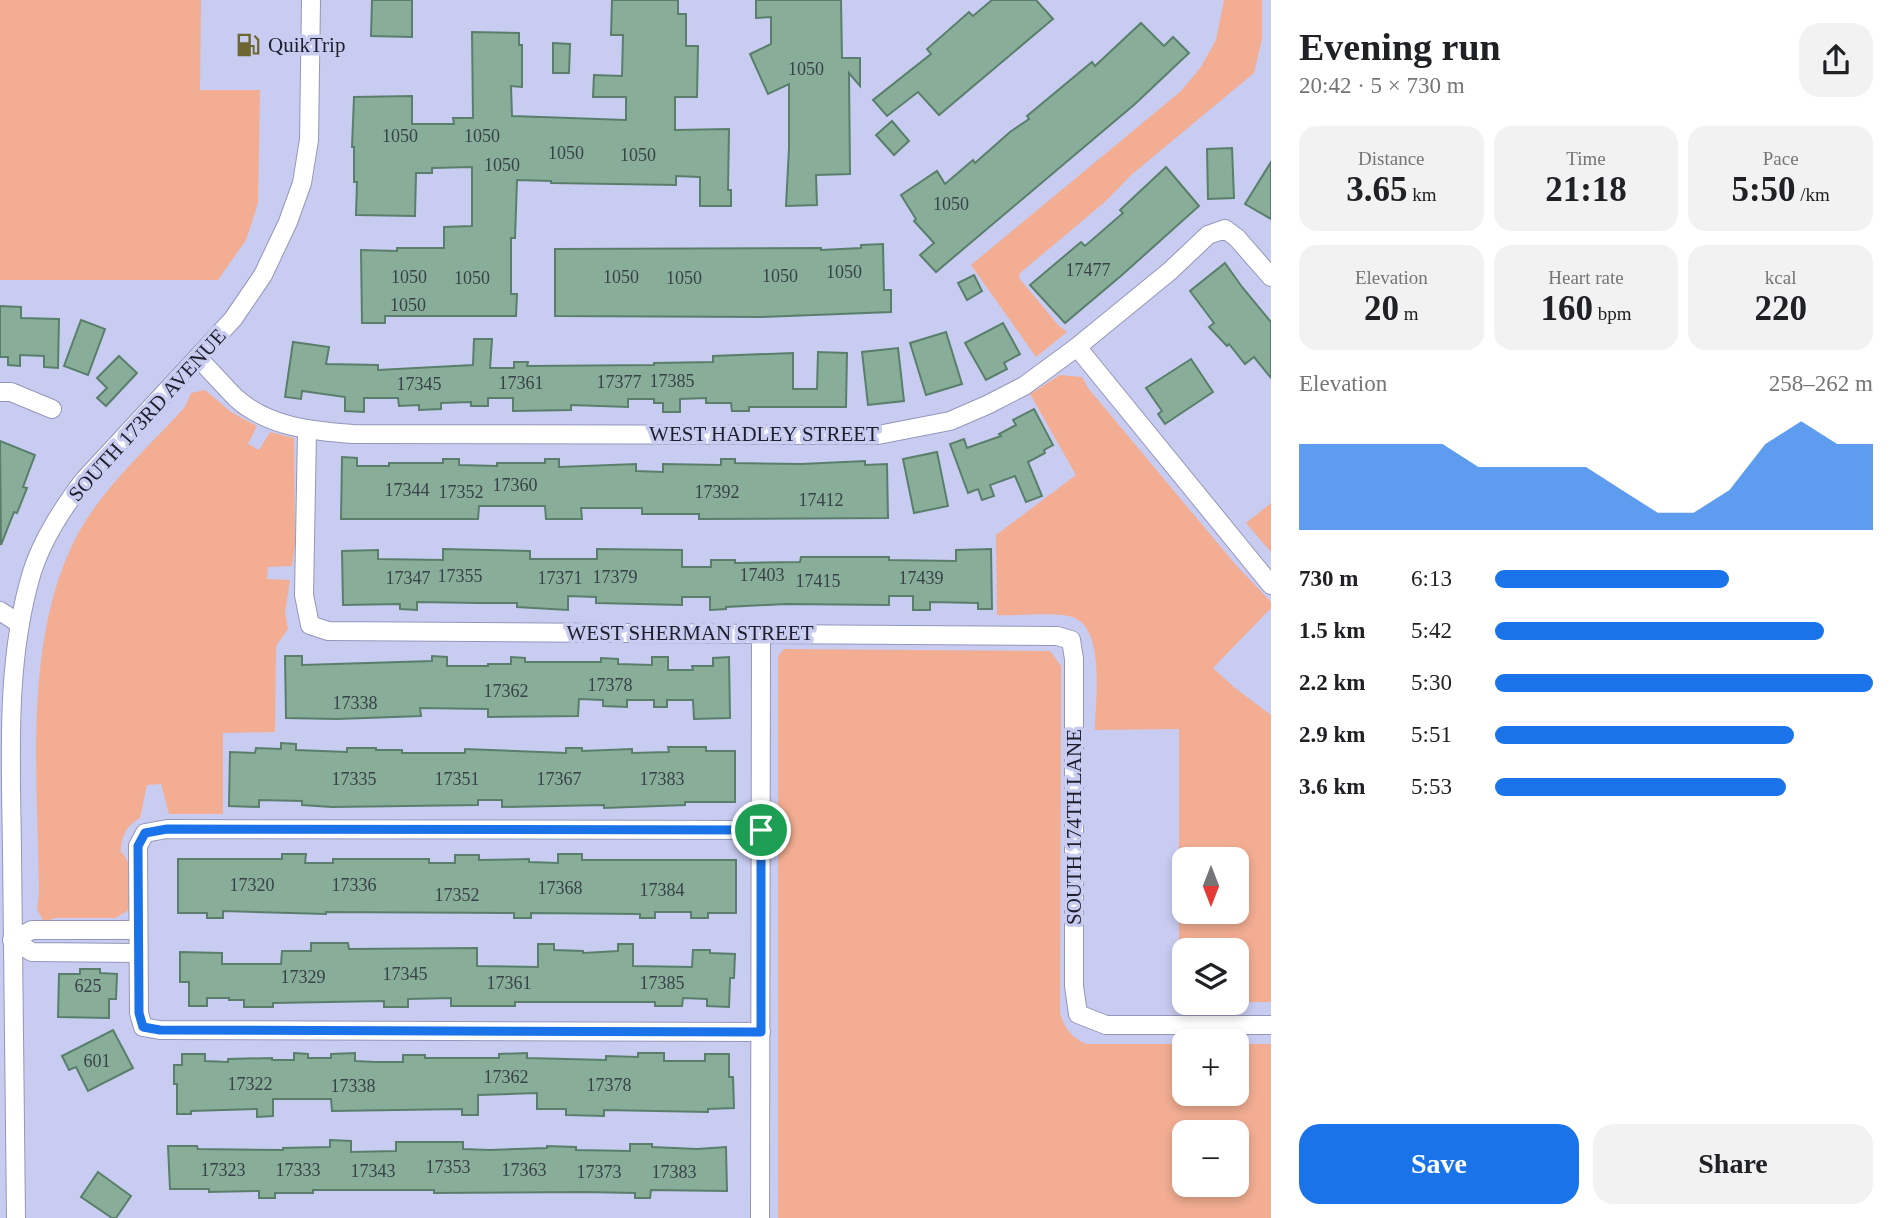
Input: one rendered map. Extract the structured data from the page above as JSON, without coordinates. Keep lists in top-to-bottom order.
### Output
{
  "streets": {
    "street": [
      "SOUTH 173RD AVENUE",
      "WEST HADLEY STREET",
      "WEST SHERMAN STREET",
      "SOUTH 174TH LANE"
    ]
  },
  "crossings": [
    ["SOUTH 173RD AVENUE", "WEST HADLEY STREET"],
    ["WEST HADLEY STREET", "WEST SHERMAN STREET"],
    ["WEST SHERMAN STREET", "SOUTH 174TH LANE"]
  ],
  "places": {
    "fuel station": ["QuikTrip"]
  },
  "house_numbers": [
    "1050",
    "1050",
    "1050",
    "1050",
    "1050",
    "1050",
    "1050",
    "17477",
    "1050",
    "1050",
    "1050",
    "1050",
    "1050",
    "1050",
    "1050",
    "17385",
    "17377",
    "17361",
    "17345",
    "17360",
    "17344",
    "17352",
    "17392",
    "17412",
    "17403",
    "17355",
    "17379",
    "17347",
    "17371",
    "17439",
    "17415",
    "17378",
    "17362",
    "17338",
    "17335",
    "17351",
    "17367",
    "17383",
    "17320",
    "17336",
    "17368",
    "17384",
    "17352",
    "17345",
    "17329",
    "17361",
    "17385",
    "625",
    "601",
    "17362",
    "17322",
    "17378",
    "17338",
    "17353",
    "17323",
    "17333",
    "17363",
    "17343",
    "17373",
    "17383"
  ],
  "north": "bottom",
  "page": {
    "heading": ["Evening run", "20:42 · 5 × 730 m"],
    "stats": [
      ["Distance", "3.65 km"],
      ["Time", "21:18"],
      ["Pace", "5:50 /km"],
      ["Elevation", "20 m"],
      ["Heart rate", "160 bpm"],
      ["kcal", "220"]
    ],
    "chart": ["Elevation", "258–262 m"],
    "list": [
      {
        "name": "730 m",
        "note": "6:13"
      },
      {
        "name": "1.5 km",
        "note": "5:42"
      },
      {
        "name": "2.2 km",
        "note": "5:30"
      },
      {
        "name": "2.9 km",
        "note": "5:51"
      },
      {
        "name": "3.6 km",
        "note": "5:53"
      }
    ],
    "map_buttons": ["+", "−"],
    "buttons": ["Save", "Share"]
  }
}
